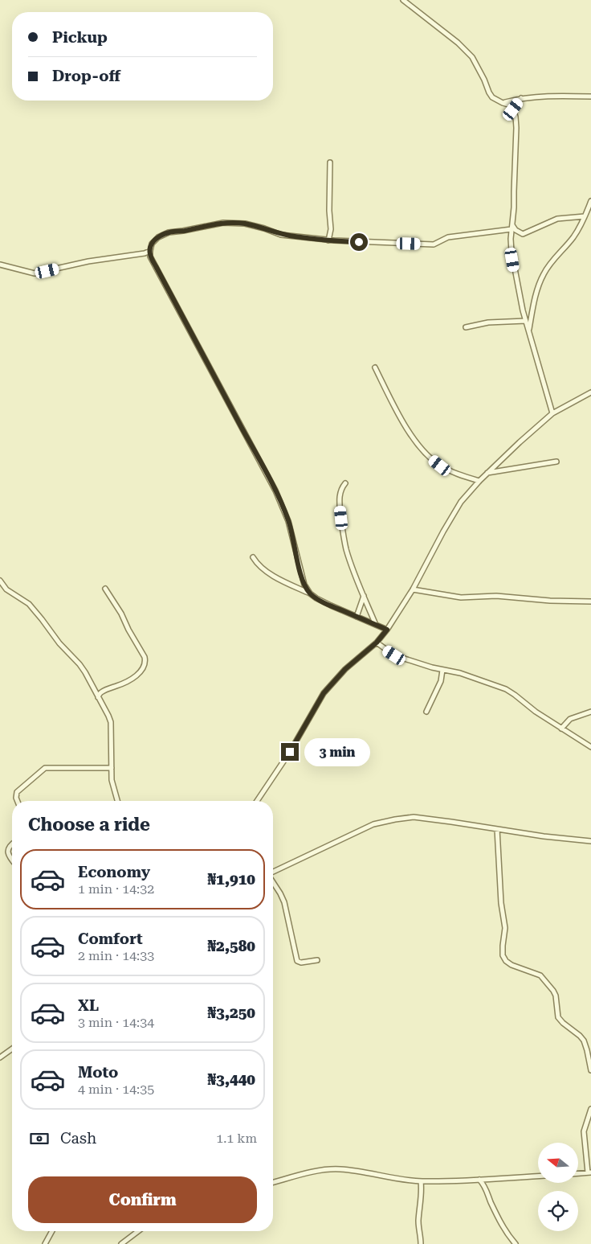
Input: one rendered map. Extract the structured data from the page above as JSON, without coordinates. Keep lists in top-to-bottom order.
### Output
{
  "north": "left",
  "page": {
    "banner": ["Pickup", "Drop-off"],
    "bubble": "3 min",
    "heading": "Choose a ride",
    "list": [
      {
        "name": "Economy",
        "note": "1 min · 14:32",
        "value": "₦1,910"
      },
      {
        "name": "Comfort",
        "note": "2 min · 14:33",
        "value": "₦2,580"
      },
      {
        "name": "XL",
        "note": "3 min · 14:34",
        "value": "₦3,250"
      },
      {
        "name": "Moto",
        "note": "4 min · 14:35",
        "value": "₦3,440"
      }
    ],
    "pay": ["Cash", "1.1 km"],
    "buttons": "Confirm"
  }
}
